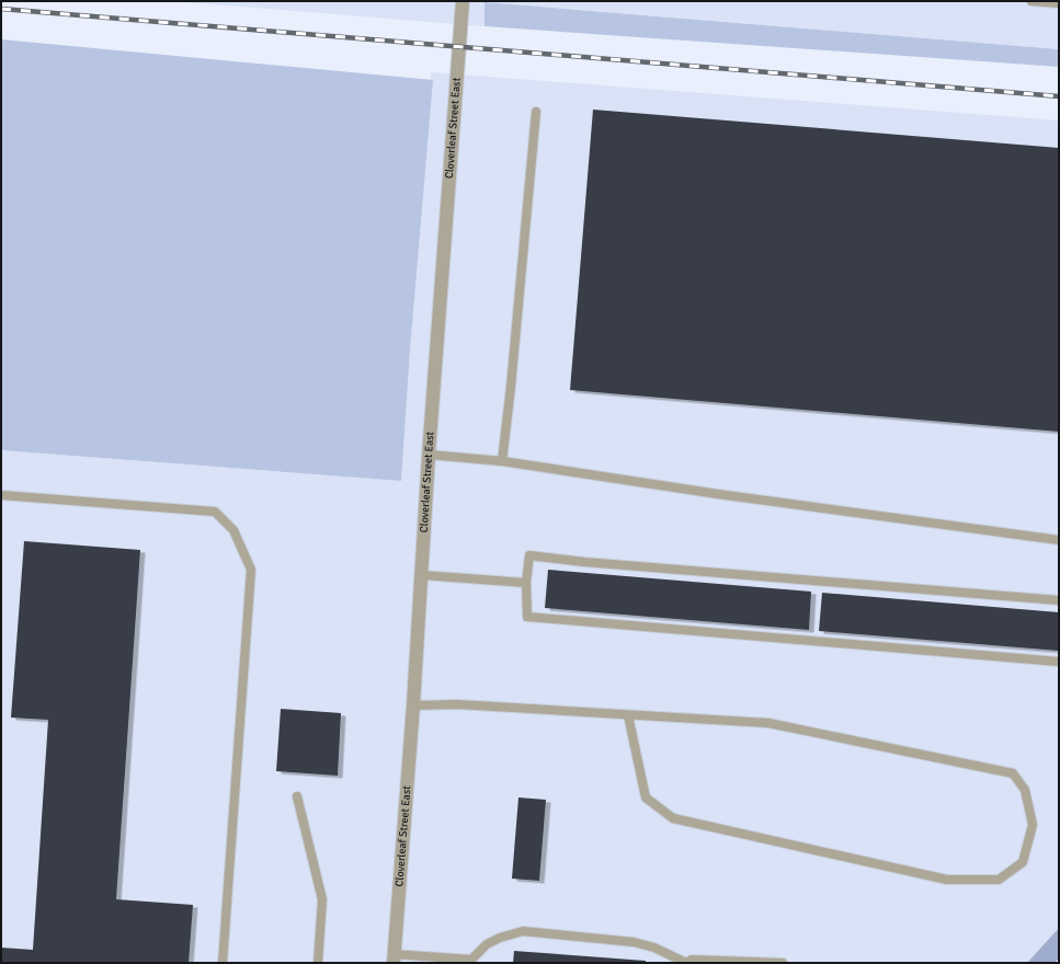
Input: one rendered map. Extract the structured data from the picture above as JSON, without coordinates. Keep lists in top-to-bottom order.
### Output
{
  "streets": {
    "street": ["Cloverleaf Street East"]
  }
}
